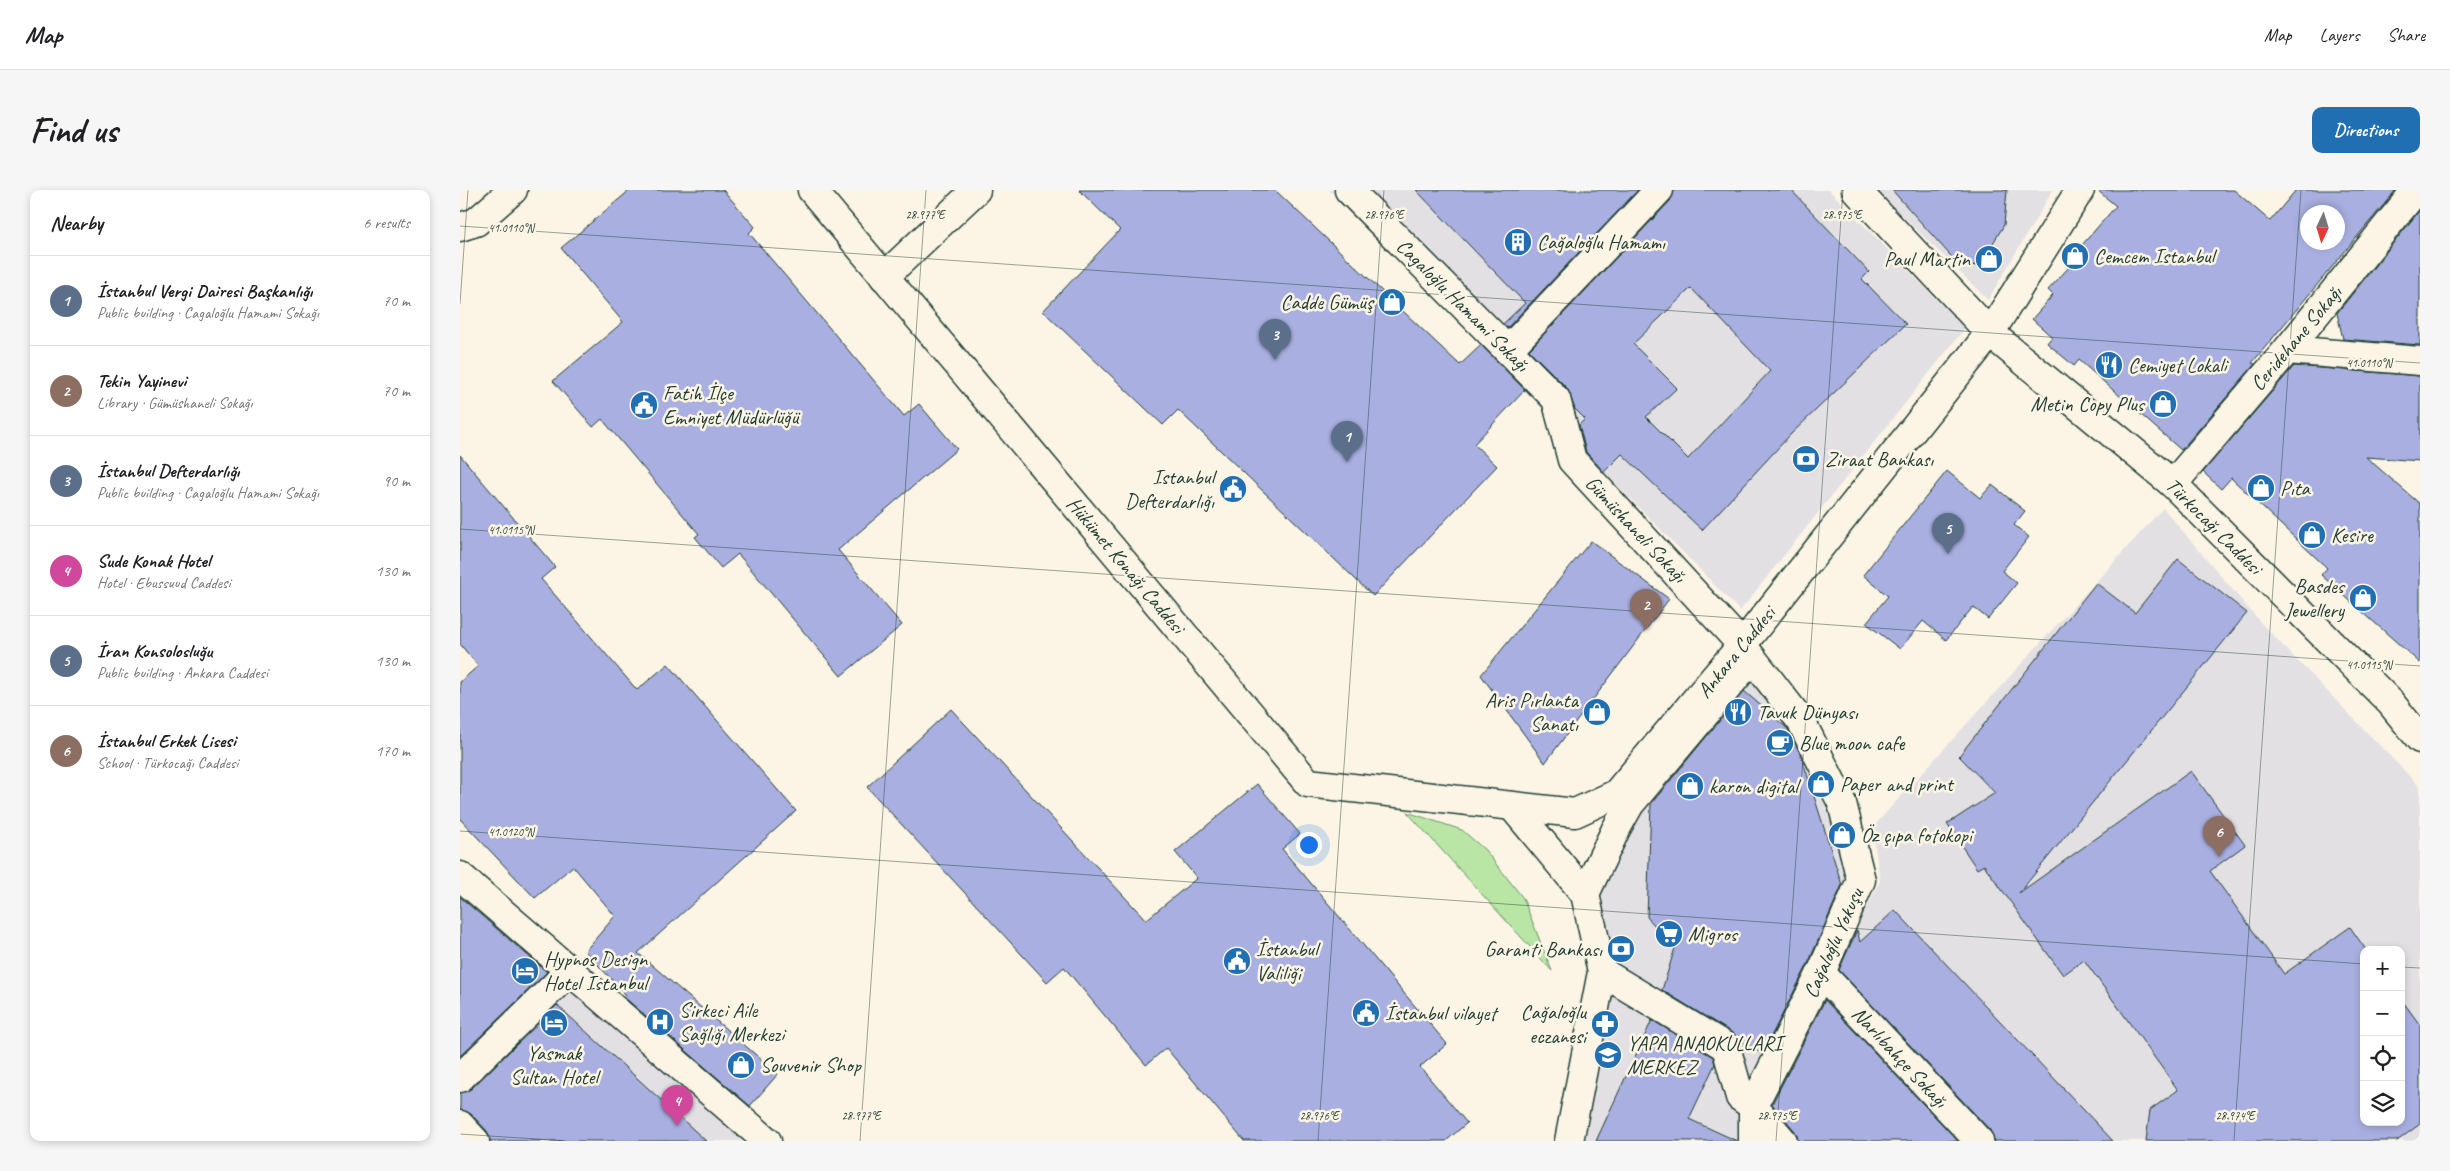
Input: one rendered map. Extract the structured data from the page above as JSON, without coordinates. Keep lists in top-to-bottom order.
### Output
{
  "streets": {
    "street": [
      "Cagaloğlu Hamami Sokağı",
      "Ceridehane Sokağı",
      "Türkocağı Caddesi",
      "Gümüshaneli Sokağı",
      "Hükümet Konağı Caddesi",
      "Ankara Caddesi",
      "Cağaloğlu Yokuşu",
      "Narlıbahçe Sokağı"
    ]
  },
  "crossings": [
    ["Cagaloğlu Hamami Sokağı", "Gümüshaneli Sokağı"],
    ["Ceridehane Sokağı", "Türkocağı Caddesi"],
    ["Türkocağı Caddesi", "Ankara Caddesi"],
    ["Gümüshaneli Sokağı", "Ankara Caddesi"],
    ["Gümüshaneli Sokağı", "Cağaloğlu Yokuşu"],
    ["Hükümet Konağı Caddesi", "Ankara Caddesi"],
    ["Ankara Caddesi", "Cağaloğlu Yokuşu"],
    ["Cağaloğlu Yokuşu", "Narlıbahçe Sokağı"]
  ],
  "places": {
    "building": ["Cağaloğlu Hamamı"],
    "shop": [
      "Cemcem Istanbul",
      "Paul Martin",
      "Cadde Gümüş",
      "Metin Copy Plus",
      "Pıta",
      "Kesire",
      "Basdes Jewellery",
      "Aris Pırlanta Sanatı",
      "Paper and print",
      "karon digital",
      "Öz çıpa fotokopi",
      "Souvenir Shop"
    ],
    "restaurant": ["Cemiyet Lokali", "Tavuk Dünyası"],
    "public building": [
      "Fatih İlçe Emniyet Müdürlüğü",
      "Istanbul Defterdarlığı",
      "İstanbul Valiliği",
      "İstanbul vilayet"
    ],
    "bank": ["Ziraat Bankası", "Garanti Bankası"],
    "cafe": ["Blue moon cafe"],
    "supermarket": ["Migros"],
    "hotel": ["Hypnos Design Hotel Istanbul", "Yasmak Sultan Hotel"],
    "hospital": ["Sirkeci Aile Sağlığı Merkezi"],
    "pharmacy": ["Cağaloğlu eczanesi"],
    "school or university": ["YAPA ANAOKULLARI MERKEZ"]
  },
  "north": "bottom",
  "page": {
    "header": "Map",
    "nav": ["Map", "Layers", "Share"],
    "buttons": "Directions",
    "title": "Find us",
    "heading": ["Nearby", "6 results"],
    "list": [
      {
        "mark": "1",
        "name": "İstanbul Vergi Dairesi Başkanlığı",
        "note": "Public building · Cagaloğlu Hamami Sokağı",
        "value": "70 m"
      },
      {
        "mark": "2",
        "name": "Tekin Yayinevi",
        "note": "Library · Gümüshaneli Sokağı",
        "value": "70 m"
      },
      {
        "mark": "3",
        "name": "İstanbul Defterdarlığı",
        "note": "Public building · Cagaloğlu Hamami Sokağı",
        "value": "90 m"
      },
      {
        "mark": "4",
        "name": "Sude Konak Hotel",
        "note": "Hotel · Ebussuud Caddesi",
        "value": "130 m"
      },
      {
        "mark": "5",
        "name": "İran Konsolosluğu",
        "note": "Public building · Ankara Caddesi",
        "value": "130 m"
      },
      {
        "mark": "6",
        "name": "İstanbul Erkek Lisesi",
        "note": "School · Türkocağı Caddesi",
        "value": "170 m"
      }
    ],
    "pins": [
      "3",
      "1",
      "5",
      "2",
      "6",
      "4"
    ],
    "map_buttons": ["+", "−"]
  },
  "coordinates": [
    "28.977°E",
    "28.976°E",
    "28.975°E",
    "41.0110°N",
    "41.0115°N",
    "41.0120°N",
    "28.974°E"
  ]
}
